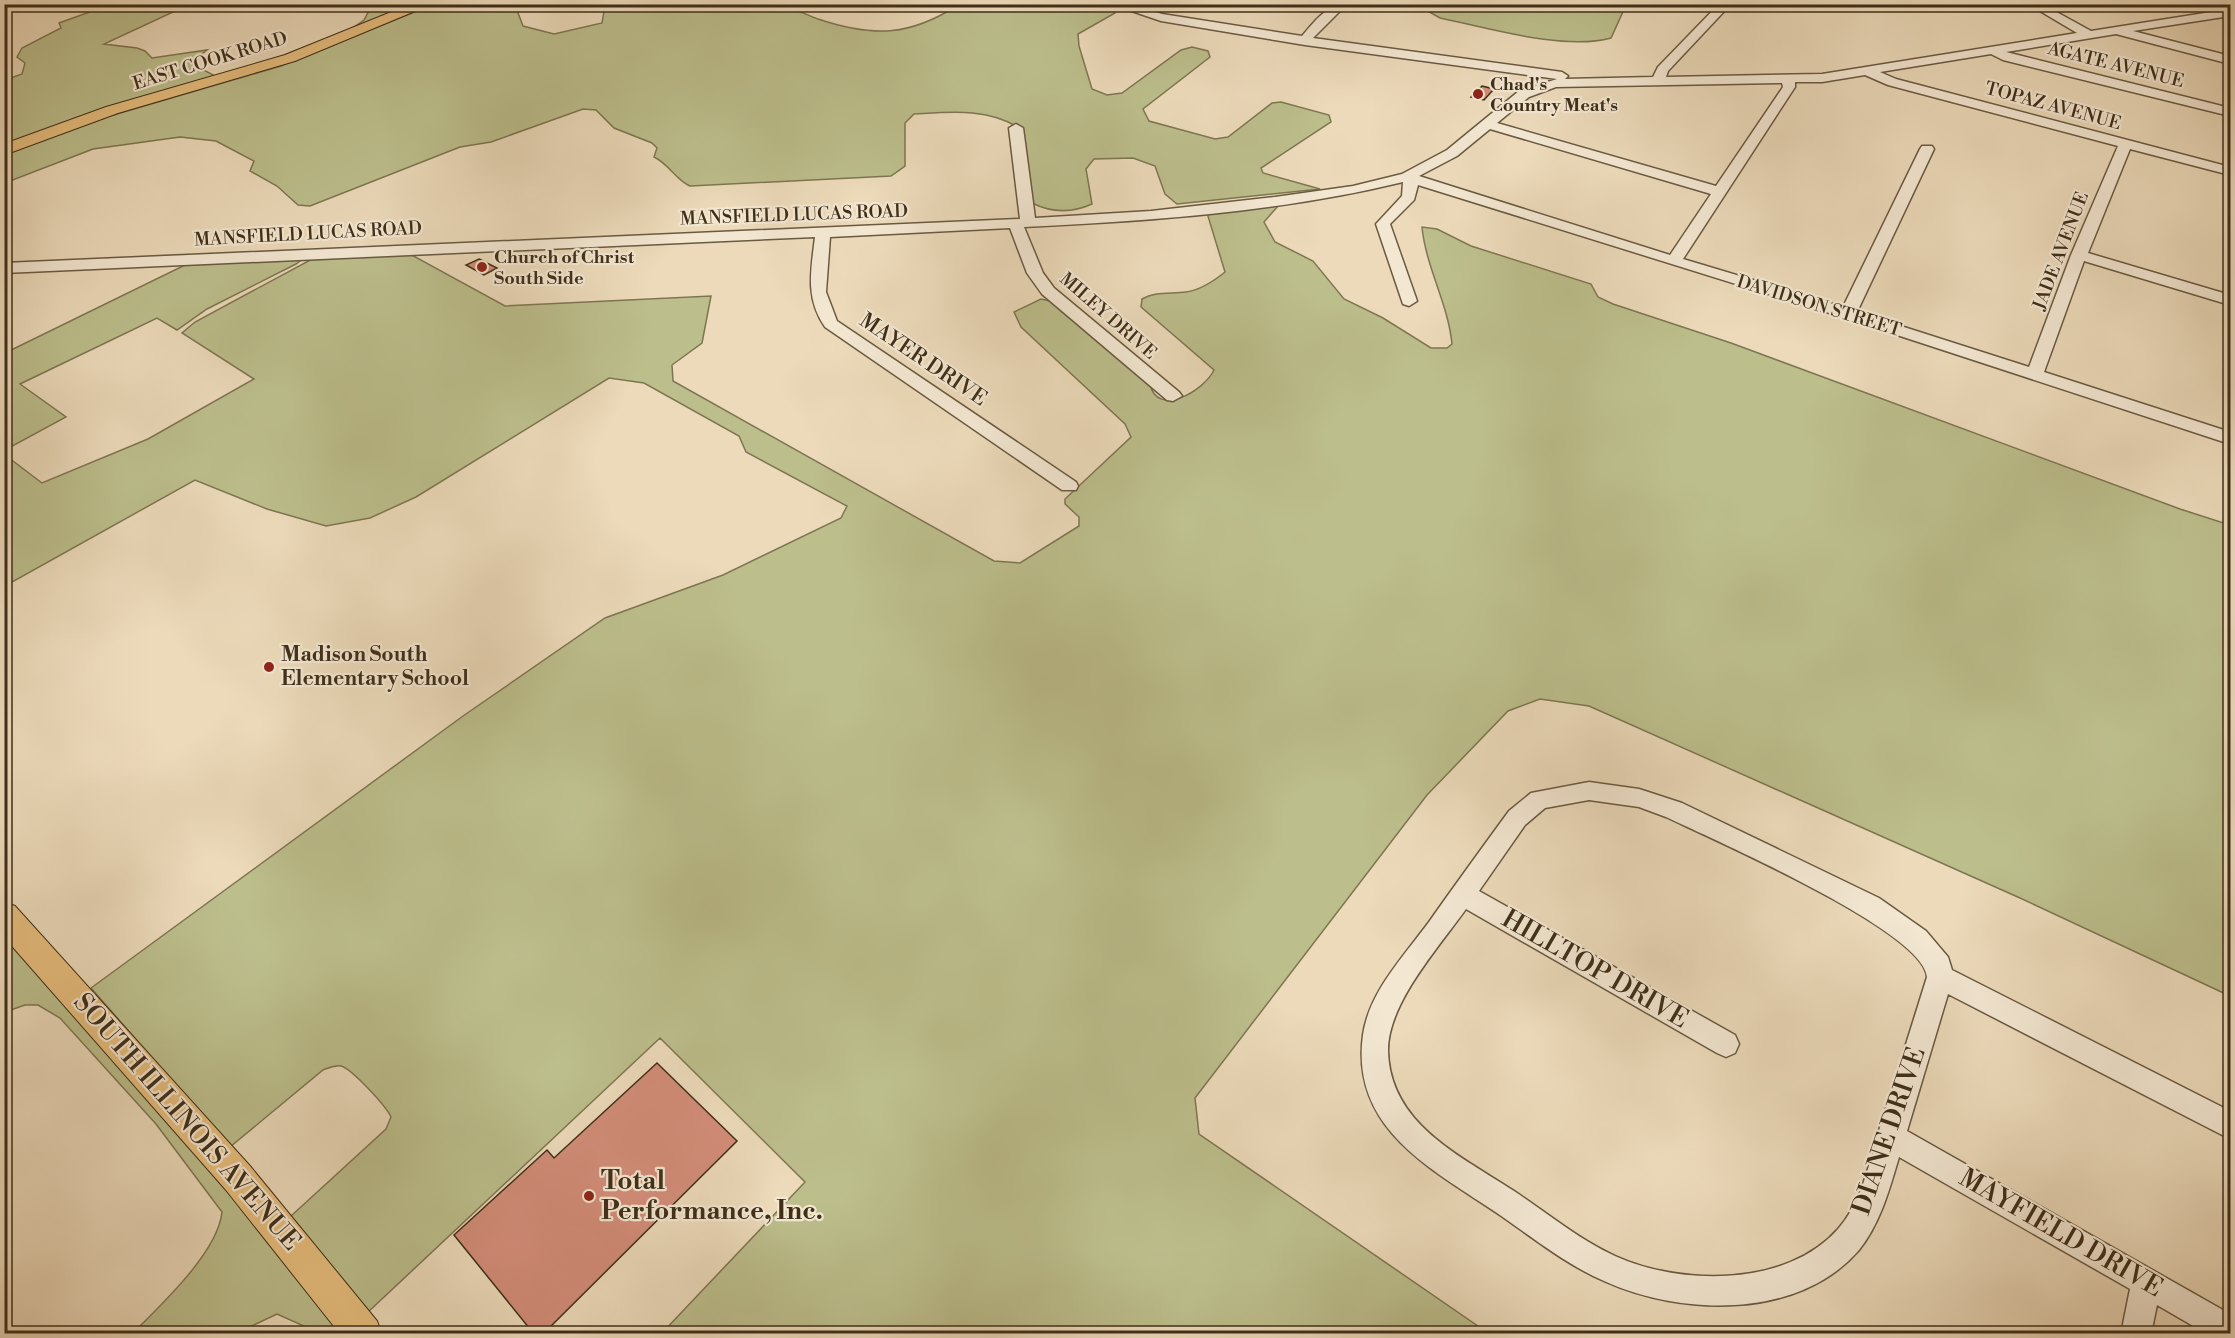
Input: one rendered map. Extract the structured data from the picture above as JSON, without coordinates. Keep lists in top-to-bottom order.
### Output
{
  "streets": {
    "main road": ["EAST COOK ROAD", "SOUTH ILLINOIS AVENUE"],
    "street": [
      "AGATE AVENUE",
      "TOPAZ AVENUE",
      "MANSFIELD LUCAS ROAD",
      "JADE AVENUE",
      "DAVIDSON STREET",
      "MILEY DRIVE",
      "MAYER DRIVE",
      "HILLTOP DRIVE",
      "DIANE DRIVE",
      "MAYFIELD DRIVE"
    ]
  },
  "crossings": [
    ["TOPAZ AVENUE", "JADE AVENUE"],
    ["MANSFIELD LUCAS ROAD", "DAVIDSON STREET"],
    ["MANSFIELD LUCAS ROAD", "MILEY DRIVE"],
    ["MANSFIELD LUCAS ROAD", "MAYER DRIVE"],
    ["JADE AVENUE", "DAVIDSON STREET"],
    ["HILLTOP DRIVE", "DIANE DRIVE"],
    ["DIANE DRIVE", "MAYFIELD DRIVE"]
  ],
  "places": [
    "Chad's Country Meat's",
    "Church of Christ South Side",
    "Madison South Elementary School",
    "Total Performance, Inc."
  ]
}
